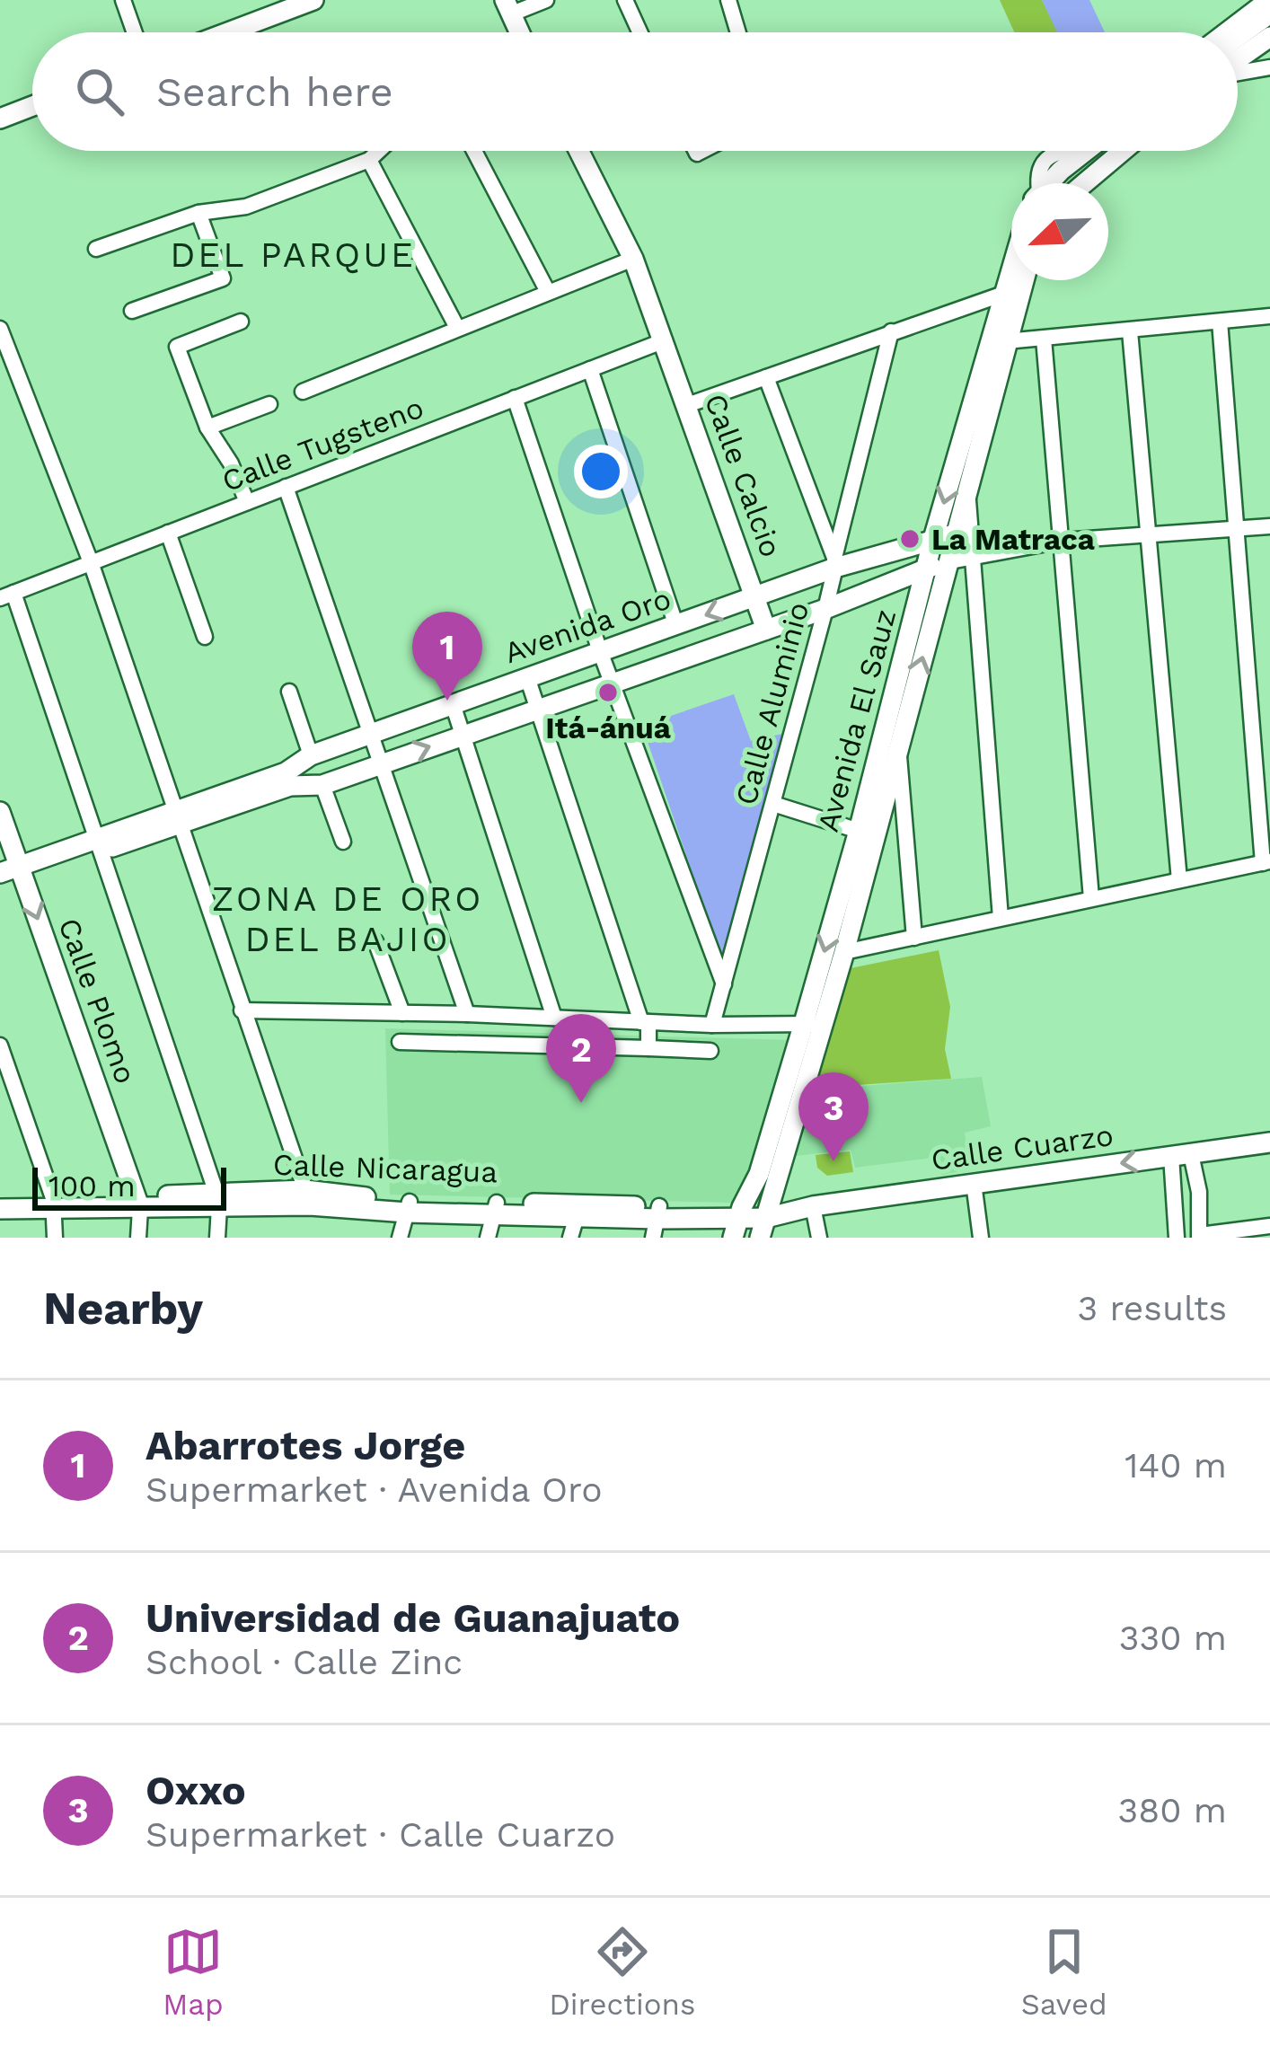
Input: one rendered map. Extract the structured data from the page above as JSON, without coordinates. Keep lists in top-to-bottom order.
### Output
{
  "streets": {
    "main road": [
      "Calle Calcio",
      "Avenida Oro",
      "Avenida El Sauz",
      "Calle Plomo",
      "Calle Cuarzo",
      "Calle Nicaragua"
    ],
    "street": ["Calle Tugsteno", "Calle Aluminio"]
  },
  "crossings": [
    ["Calle Tugsteno", "Calle Calcio"],
    ["Calle Calcio", "Avenida Oro"],
    ["Avenida Oro", "Calle Aluminio"],
    ["Avenida Oro", "Avenida El Sauz"],
    ["Avenida Oro", "Calle Plomo"],
    ["Avenida El Sauz", "Calle Cuarzo"],
    ["Avenida El Sauz", "Calle Nicaragua"],
    ["Calle Plomo", "Calle Nicaragua"],
    ["Calle Cuarzo", "Calle Nicaragua"]
  ],
  "one_way": ["Calle Plomo", "Calle Cuarzo"],
  "districts": ["DEL PARQUE", "ZONA DE ORO DEL BAJIO"],
  "places": ["La Matraca", "Itá-ánuá"],
  "scale_bar": "100 m",
  "north": "bottom left",
  "page": {
    "search": "Search here",
    "pins": ["1", "2", "3"],
    "scale": "100 m",
    "heading": ["Nearby", "3 results"],
    "list": [
      {
        "mark": "1",
        "name": "Abarrotes Jorge",
        "note": "Supermarket · Avenida Oro",
        "value": "140 m"
      },
      {
        "mark": "2",
        "name": "Universidad de Guanajuato",
        "note": "School · Calle Zinc",
        "value": "330 m"
      },
      {
        "mark": "3",
        "name": "Oxxo",
        "note": "Supermarket · Calle Cuarzo",
        "value": "380 m"
      }
    ],
    "nav": ["Map", "Directions", "Saved"]
  }
}
